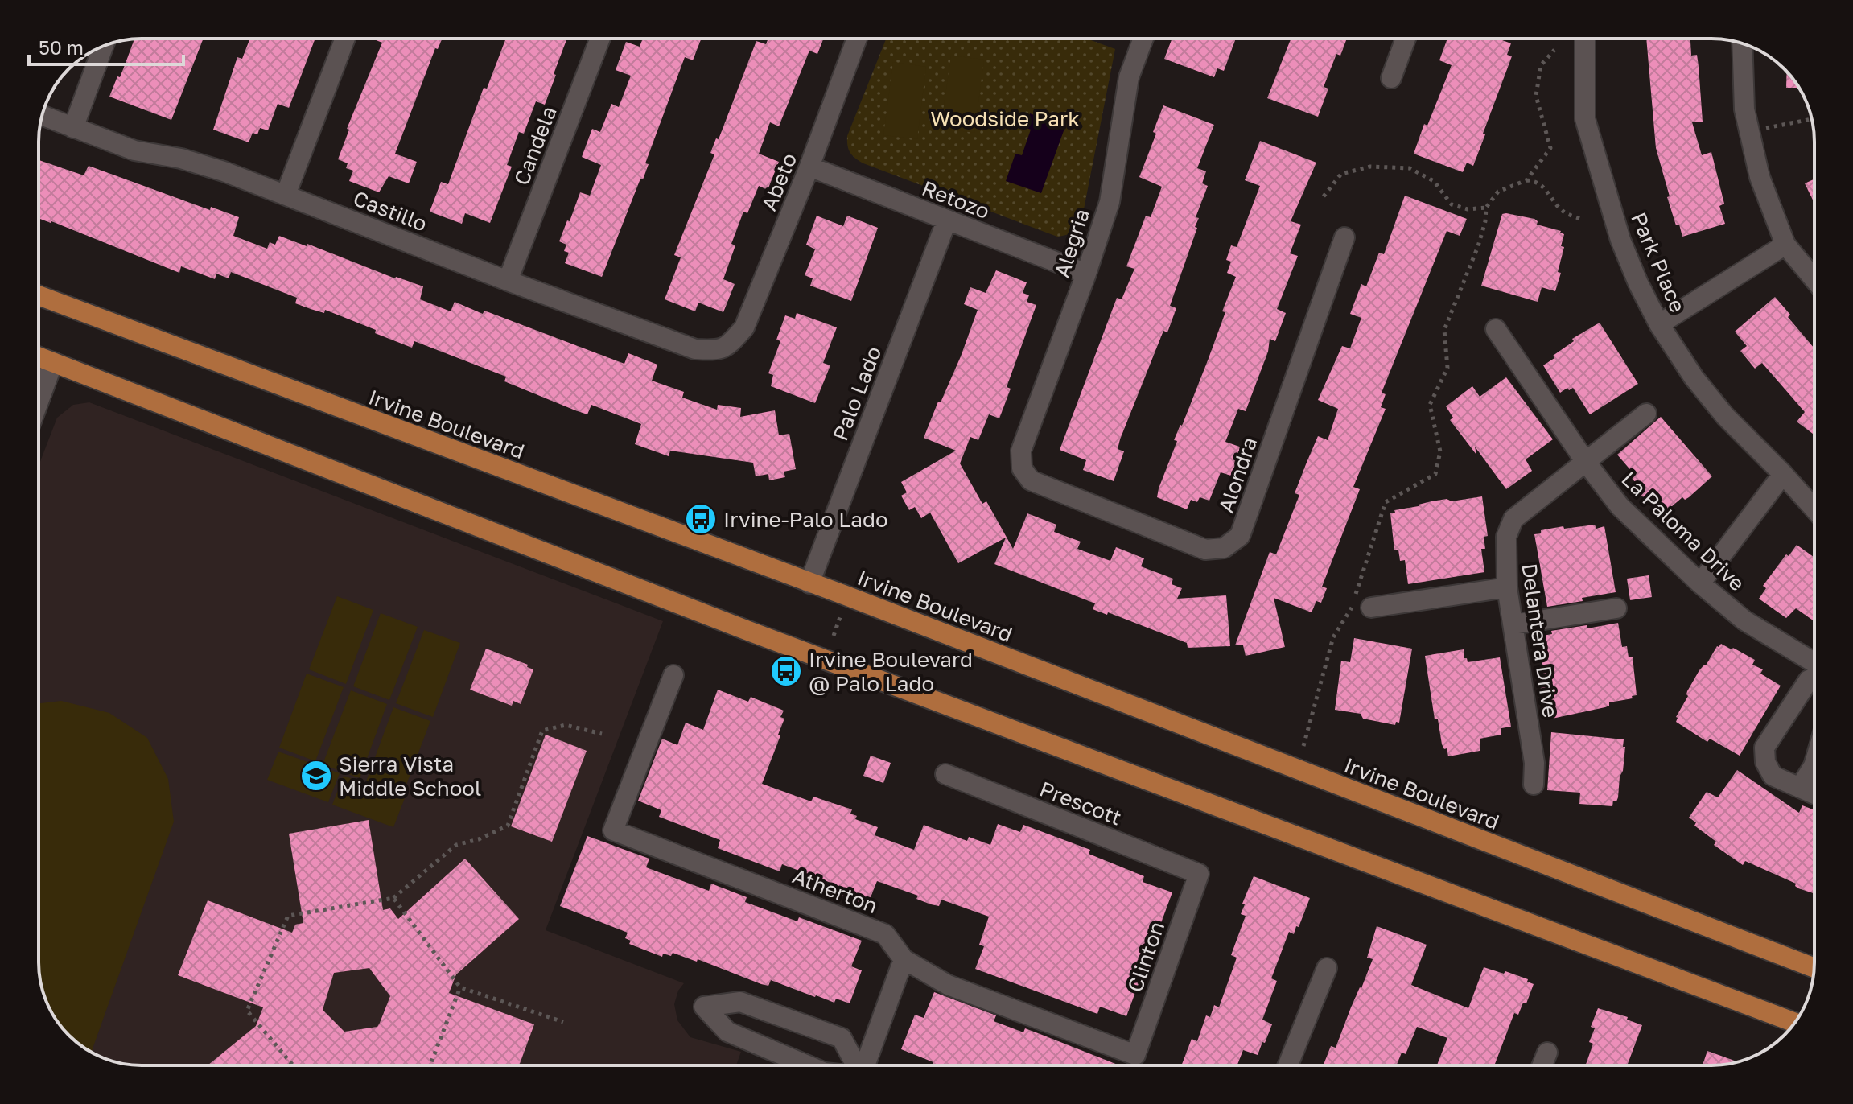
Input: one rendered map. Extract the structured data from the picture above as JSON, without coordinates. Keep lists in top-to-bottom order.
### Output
{
  "streets": {
    "main road": ["Irvine Boulevard"],
    "street": [
      "Candela",
      "Abeto",
      "Retozo",
      "Castillo",
      "Alegria",
      "Park Place",
      "Palo Lado",
      "Alondra",
      "La Paloma Drive",
      "Delantera Drive",
      "Prescott",
      "Atherton",
      "Clinton"
    ]
  },
  "crossings": [
    ["Candela", "Castillo"],
    ["Abeto", "Retozo"],
    ["Abeto", "Castillo"],
    ["Retozo", "Alegria"],
    ["Retozo", "Palo Lado"],
    ["Alegria", "Alondra"],
    ["Palo Lado", "Irvine Boulevard"],
    ["La Paloma Drive", "Delantera Drive"],
    ["Prescott", "Clinton"],
    ["Atherton", "Clinton"]
  ],
  "parks": ["Woodside Park"],
  "places": {
    "bus stop": ["Irvine-Palo Lado", "Irvine Boulevard @ Palo Lado"],
    "school or university": ["Sierra Vista Middle School"]
  },
  "scale_bar": "50 m"
}
